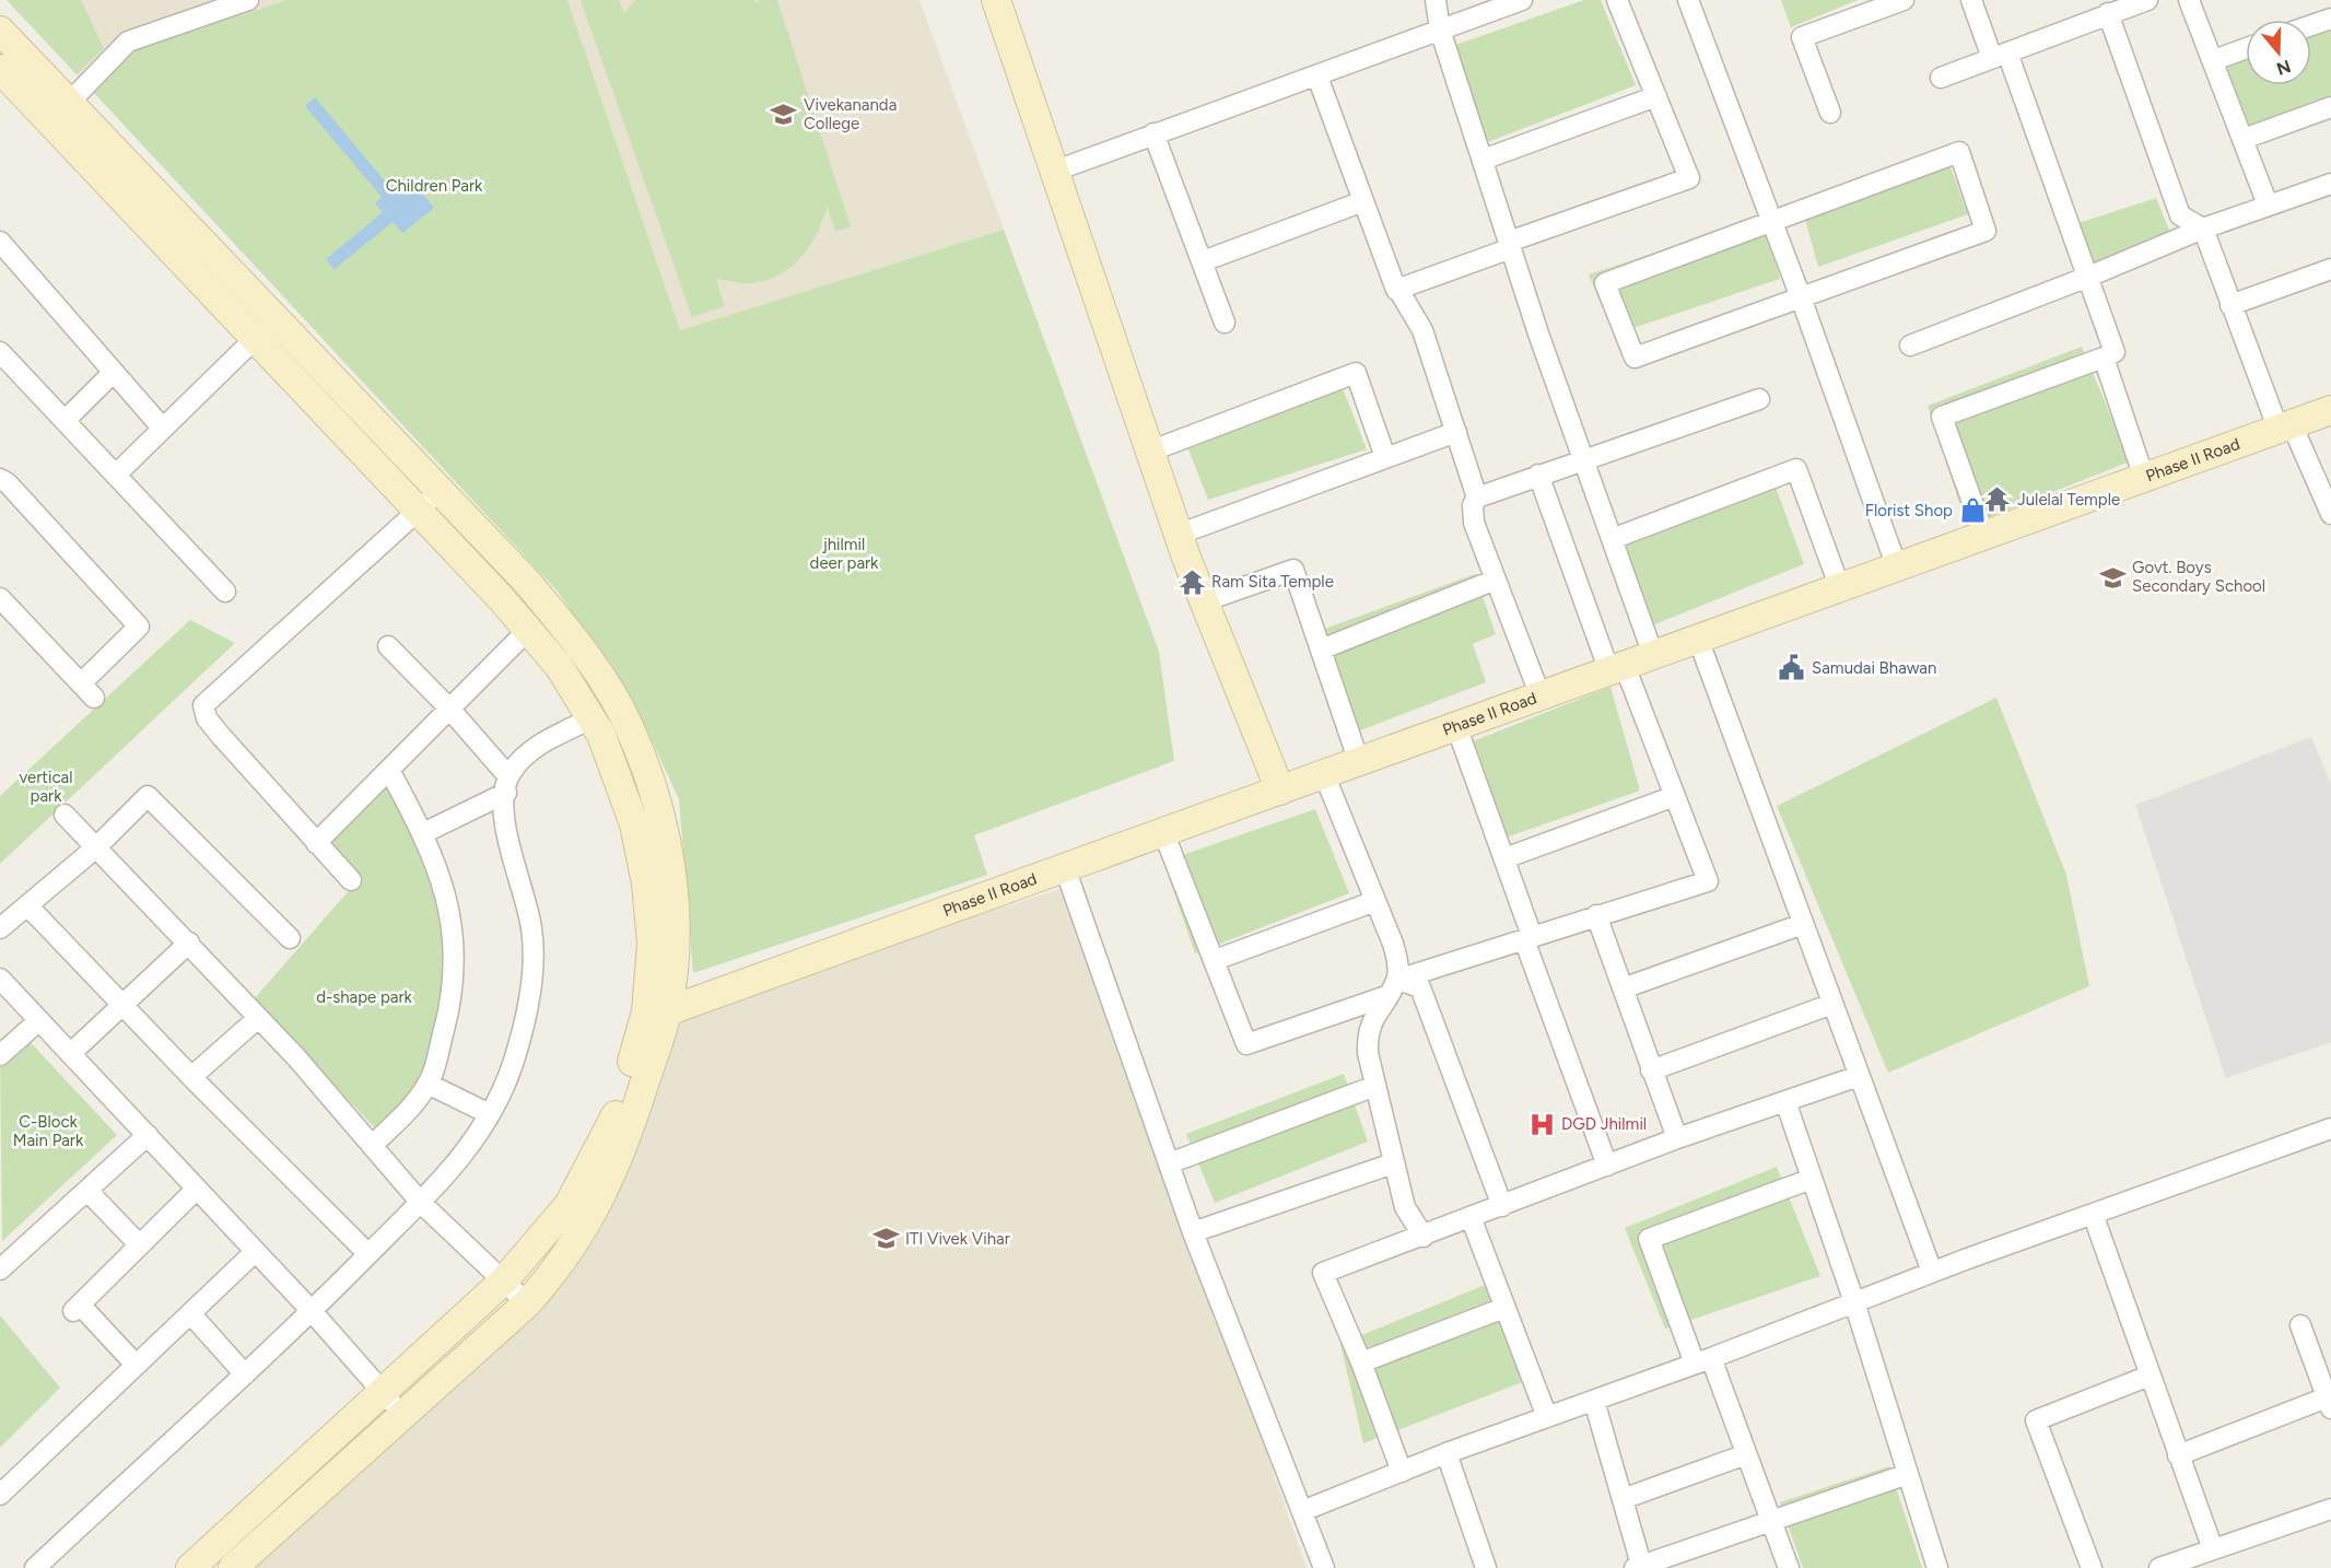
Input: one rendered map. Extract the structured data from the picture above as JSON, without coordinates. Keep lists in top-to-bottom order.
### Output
{
  "streets": {
    "street": ["Phase II Road"]
  },
  "parks": [
    "Children Park",
    "jhilmil deer park",
    "vertical park",
    "d-shape park",
    "C-Block Main Park"
  ],
  "places": {
    "school or university": ["Vivekananda College", "Govt. Boys Secondary School", "ITI Vivek Vihar"],
    "temple": ["Julelal Temple", "Ram Sita Temple"],
    "shop": ["Florist Shop"],
    "public building": ["Samudai Bhawan"],
    "hospital": ["DGD Jhilmil"]
  },
  "north": "bottom"
}
